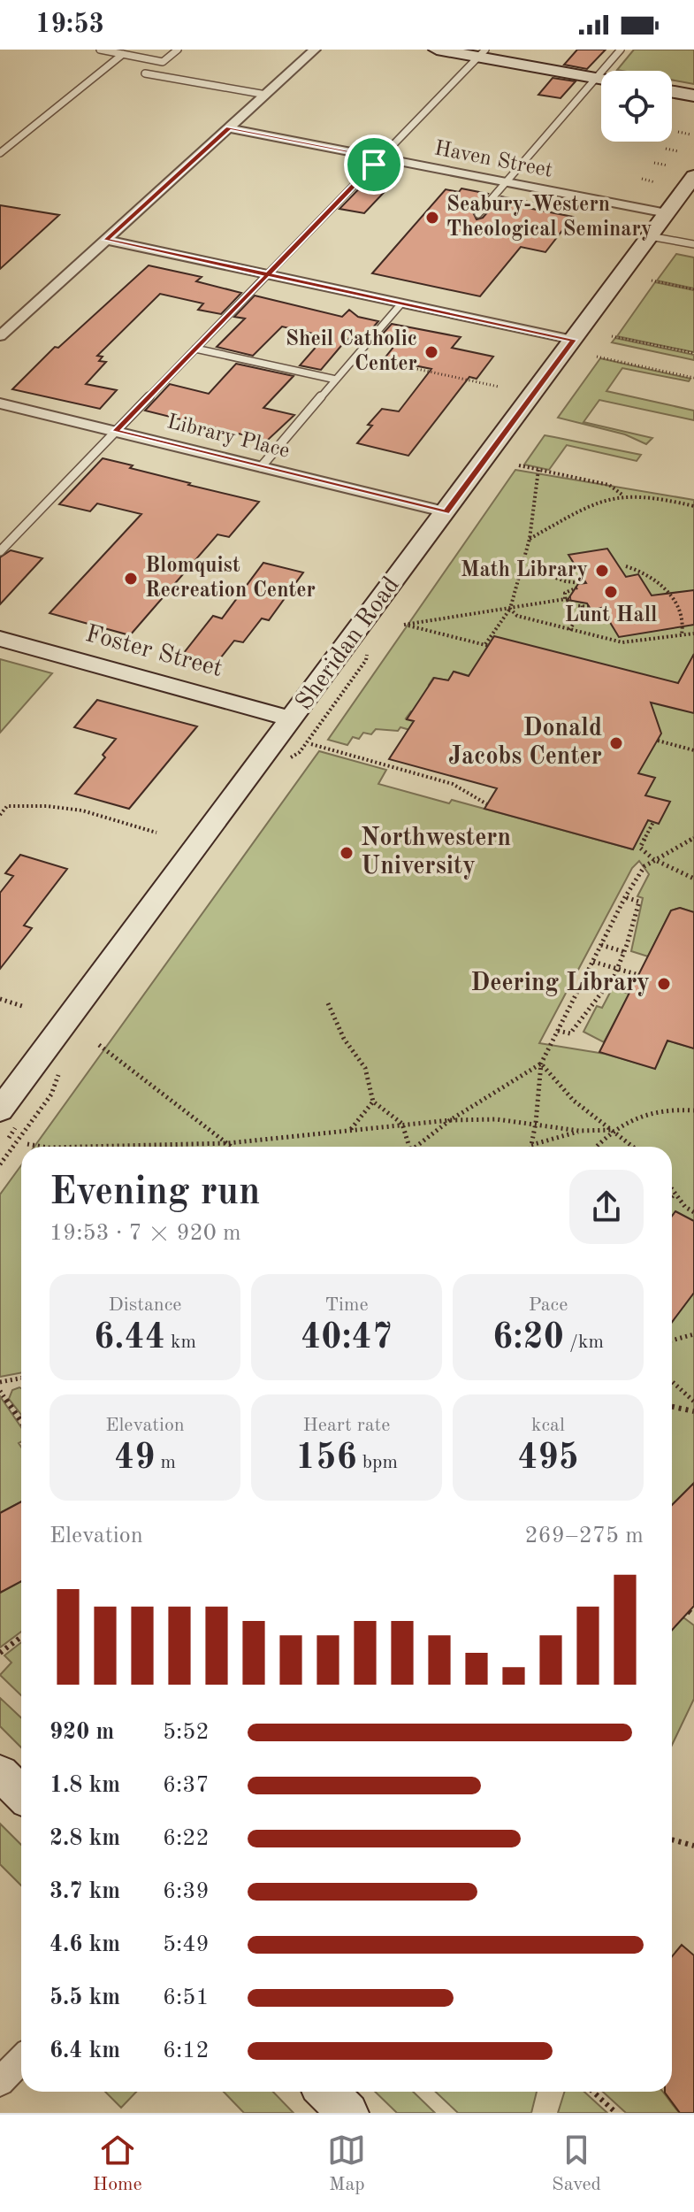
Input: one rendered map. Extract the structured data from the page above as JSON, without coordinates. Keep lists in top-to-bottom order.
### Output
{
  "streets": {
    "main road": ["Sheridan Road", "Foster Street"],
    "street": ["Haven Street", "Library Place"]
  },
  "crossings": [
    ["Haven Street", "Sheridan Road"],
    ["Library Place", "Sheridan Road"],
    ["Sheridan Road", "Foster Street"]
  ],
  "places": [
    "Seabury-Western Theological Seminary",
    "Sheil Catholic Center",
    "Math Library",
    "Blomquist Recreation Center",
    "Lunt Hall",
    "Donald Jacobs Center",
    "Northwestern University",
    "Deering Library"
  ],
  "page": {
    "status": "19:53",
    "heading": ["Evening run", "19:53 · 7 × 920 m"],
    "stats": [
      ["Distance", "6.44 km"],
      ["Time", "40:47"],
      ["Pace", "6:20 /km"],
      ["Elevation", "49 m"],
      ["Heart rate", "156 bpm"],
      ["kcal", "495"]
    ],
    "chart": ["Elevation", "269–275 m"],
    "list": [
      {
        "name": "920 m",
        "note": "5:52"
      },
      {
        "name": "1.8 km",
        "note": "6:37"
      },
      {
        "name": "2.8 km",
        "note": "6:22"
      },
      {
        "name": "3.7 km",
        "note": "6:39"
      },
      {
        "name": "4.6 km",
        "note": "5:49"
      },
      {
        "name": "5.5 km",
        "note": "6:51"
      },
      {
        "name": "6.4 km",
        "note": "6:12"
      }
    ],
    "tabs": ["Home", "Map", "Saved"]
  }
}
